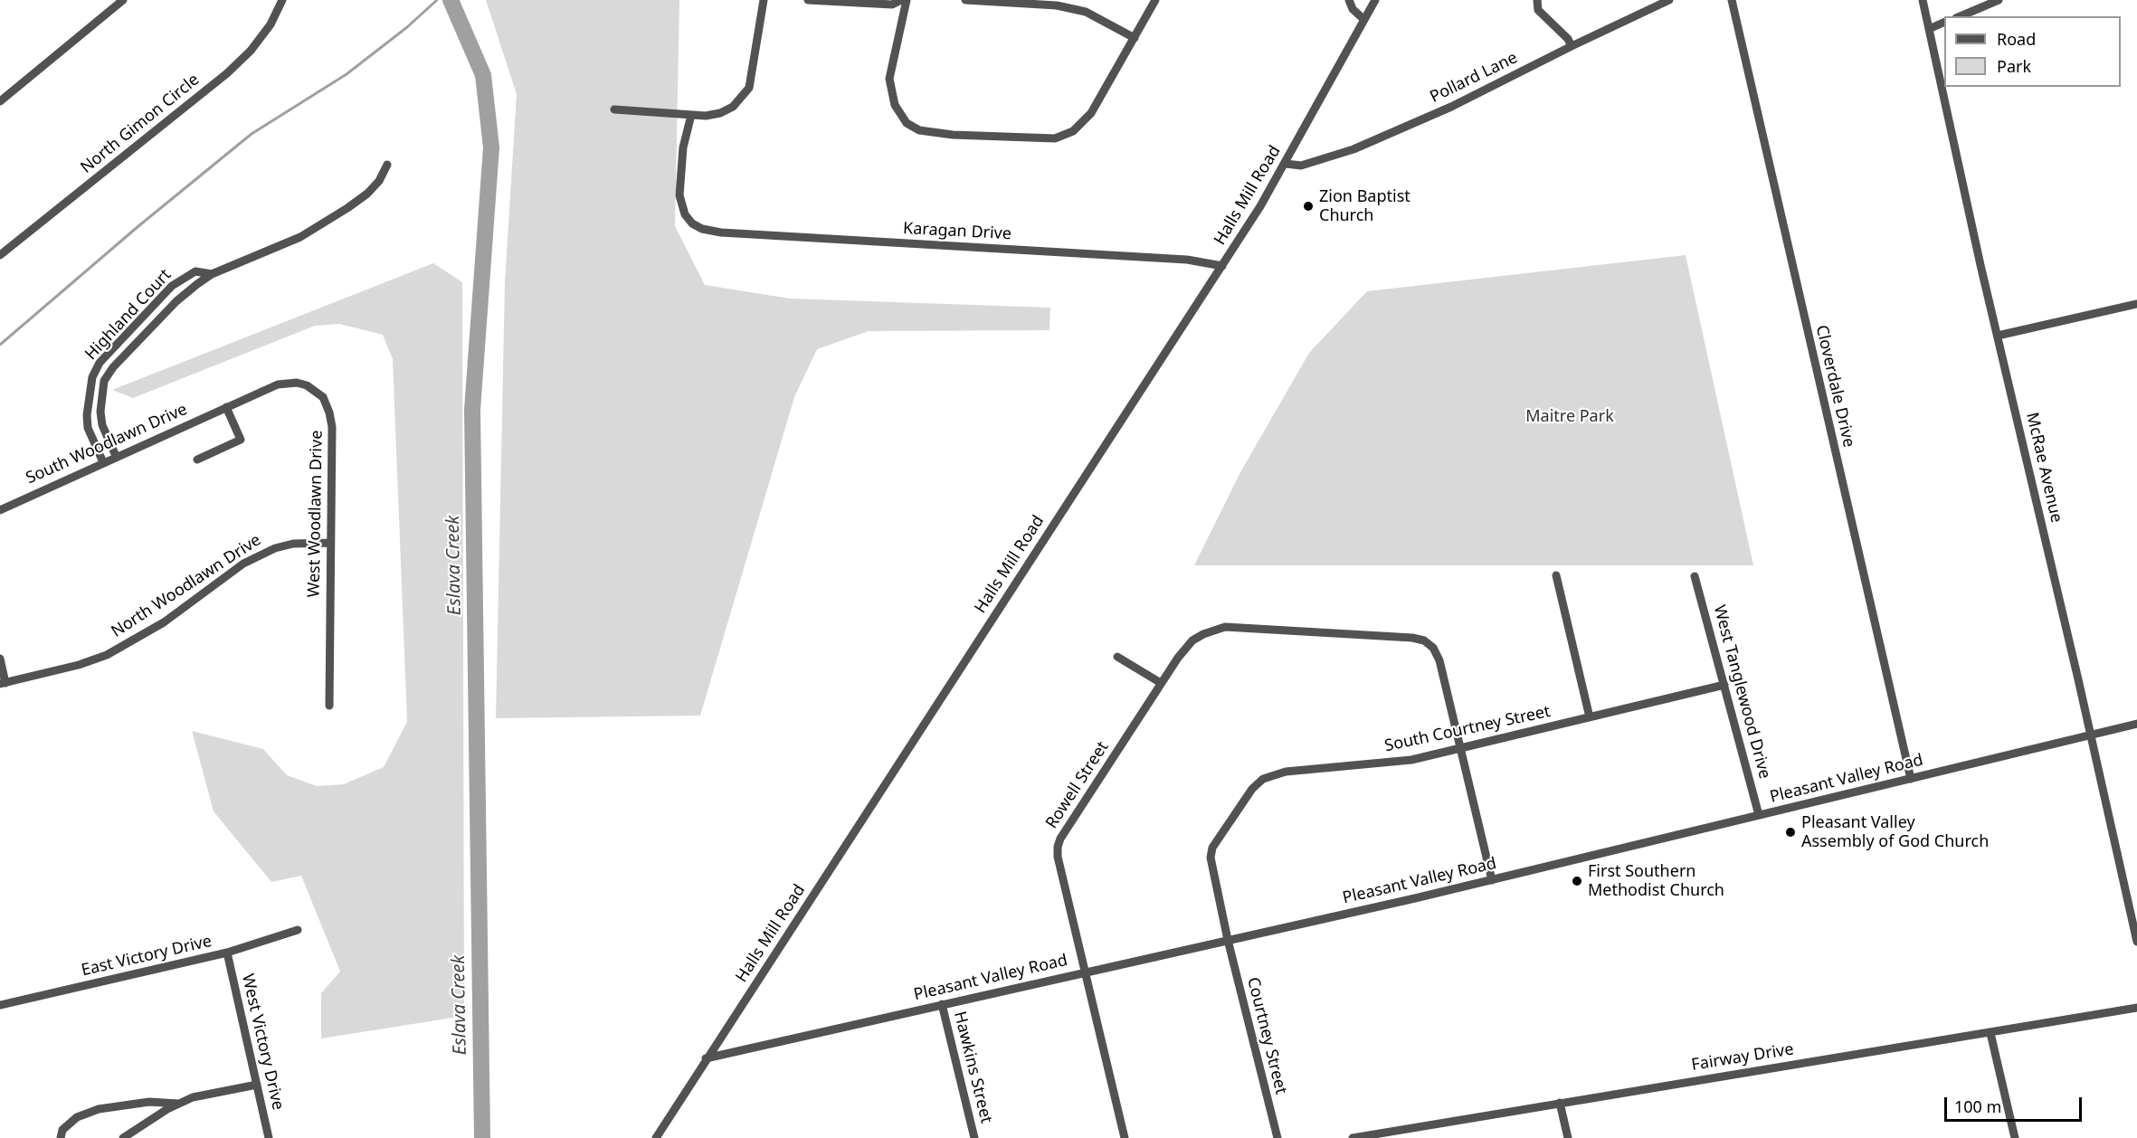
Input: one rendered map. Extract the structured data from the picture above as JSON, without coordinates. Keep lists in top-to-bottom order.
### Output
{
  "streets": {
    "street": [
      "Pollard Lane",
      "North Gimon Circle",
      "Halls Mill Road",
      "Karagan Drive",
      "Highland Court",
      "Cloverdale Drive",
      "South Woodlawn Drive",
      "McRae Avenue",
      "West Woodlawn Drive",
      "North Woodlawn Drive",
      "West Tanglewood Drive",
      "South Courtney Street",
      "Pleasant Valley Road",
      "Rowell Street",
      "East Victory Drive",
      "Courtney Street",
      "West Victory Drive",
      "Fairway Drive",
      "Hawkins Street"
    ]
  },
  "crossings": [
    ["Pollard Lane", "Halls Mill Road"],
    ["Halls Mill Road", "Karagan Drive"],
    ["Halls Mill Road", "Pleasant Valley Road"],
    ["Highland Court", "South Woodlawn Drive"],
    ["Cloverdale Drive", "Pleasant Valley Road"],
    ["South Woodlawn Drive", "West Woodlawn Drive"],
    ["McRae Avenue", "Pleasant Valley Road"],
    ["West Woodlawn Drive", "North Woodlawn Drive"],
    ["West Tanglewood Drive", "South Courtney Street"],
    ["West Tanglewood Drive", "Pleasant Valley Road"],
    ["South Courtney Street", "Pleasant Valley Road"],
    ["South Courtney Street", "Rowell Street"],
    ["South Courtney Street", "Courtney Street"],
    ["Pleasant Valley Road", "Rowell Street"],
    ["Pleasant Valley Road", "Courtney Street"],
    ["Pleasant Valley Road", "Hawkins Street"],
    ["East Victory Drive", "West Victory Drive"]
  ],
  "water": ["Eslava Creek"],
  "parks": ["Maitre Park"],
  "places": ["Zion Baptist Church", "Pleasant Valley Assembly of God Church", "First Southern Methodist Church"],
  "legend": ["Road", "Park"],
  "scale_bar": "100 m"
}
